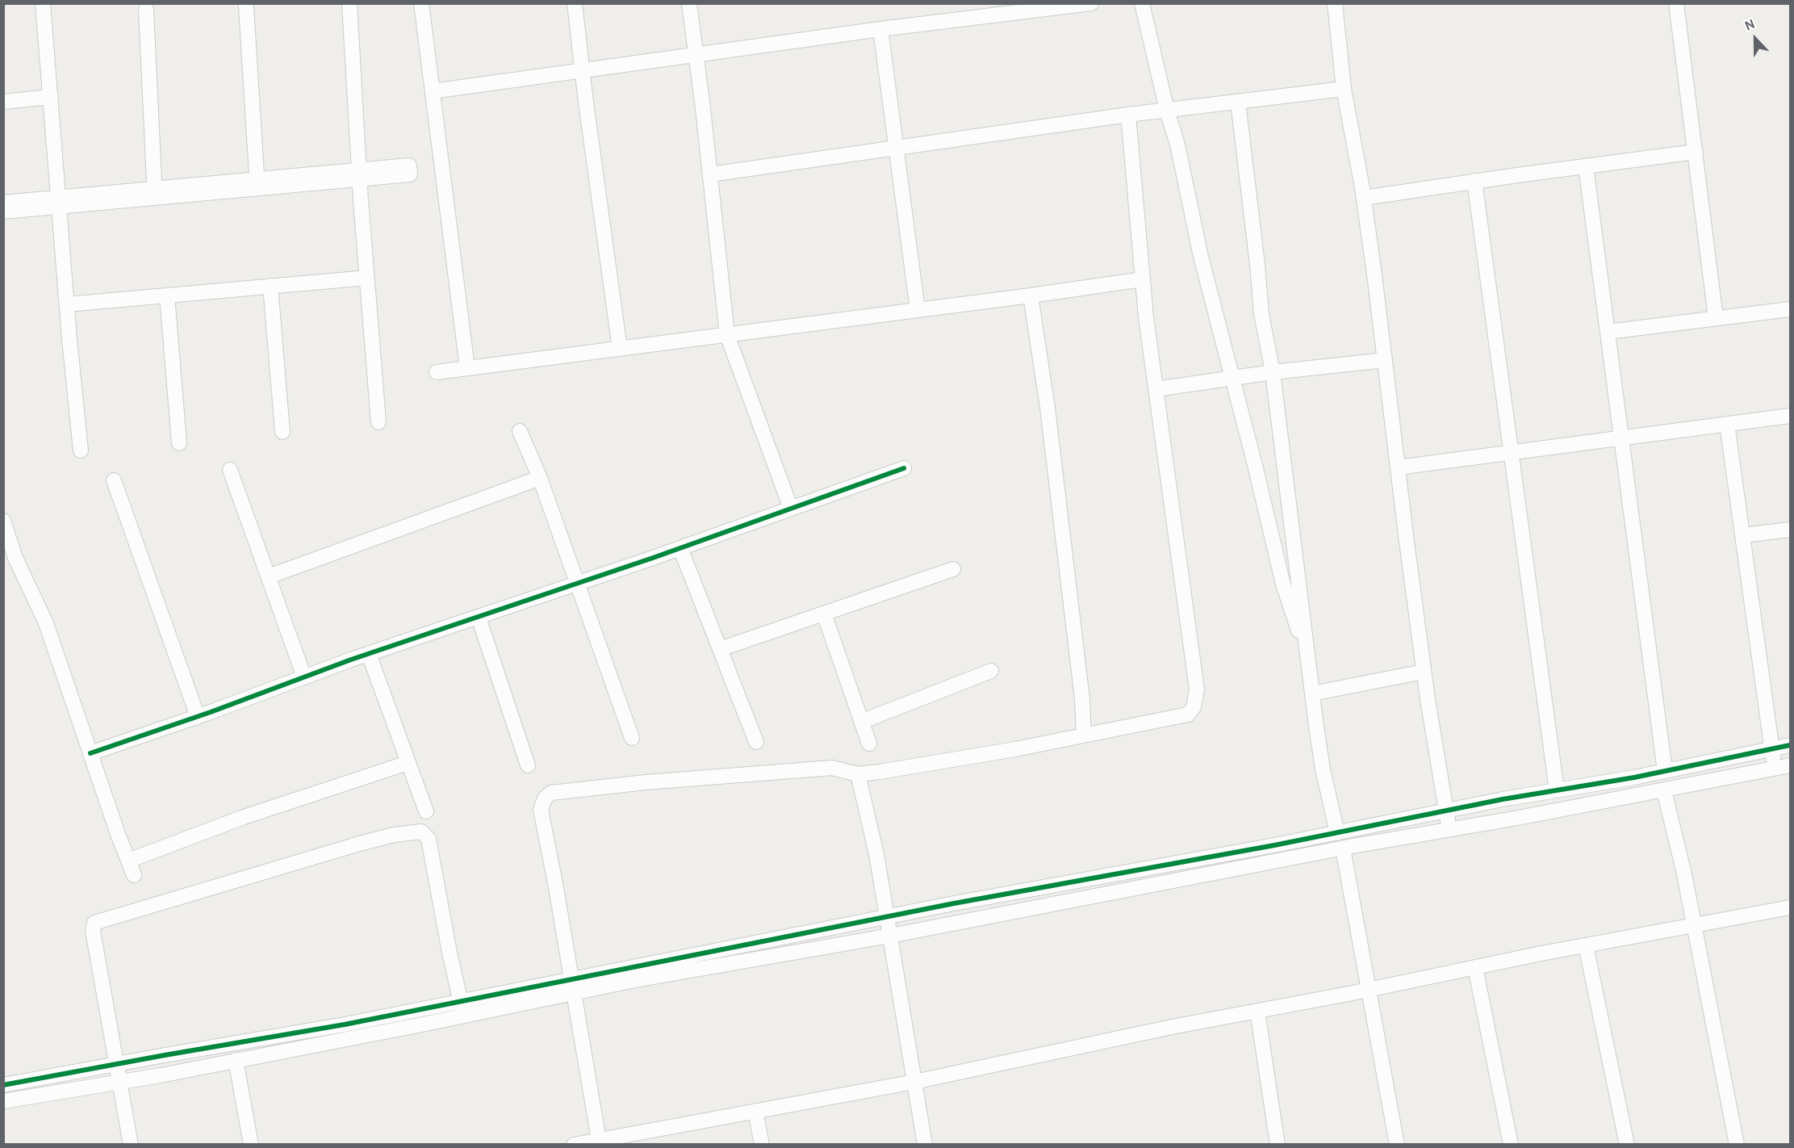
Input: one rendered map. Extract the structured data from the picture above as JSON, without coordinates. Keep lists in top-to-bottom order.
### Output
{
  "north": "top"
}
